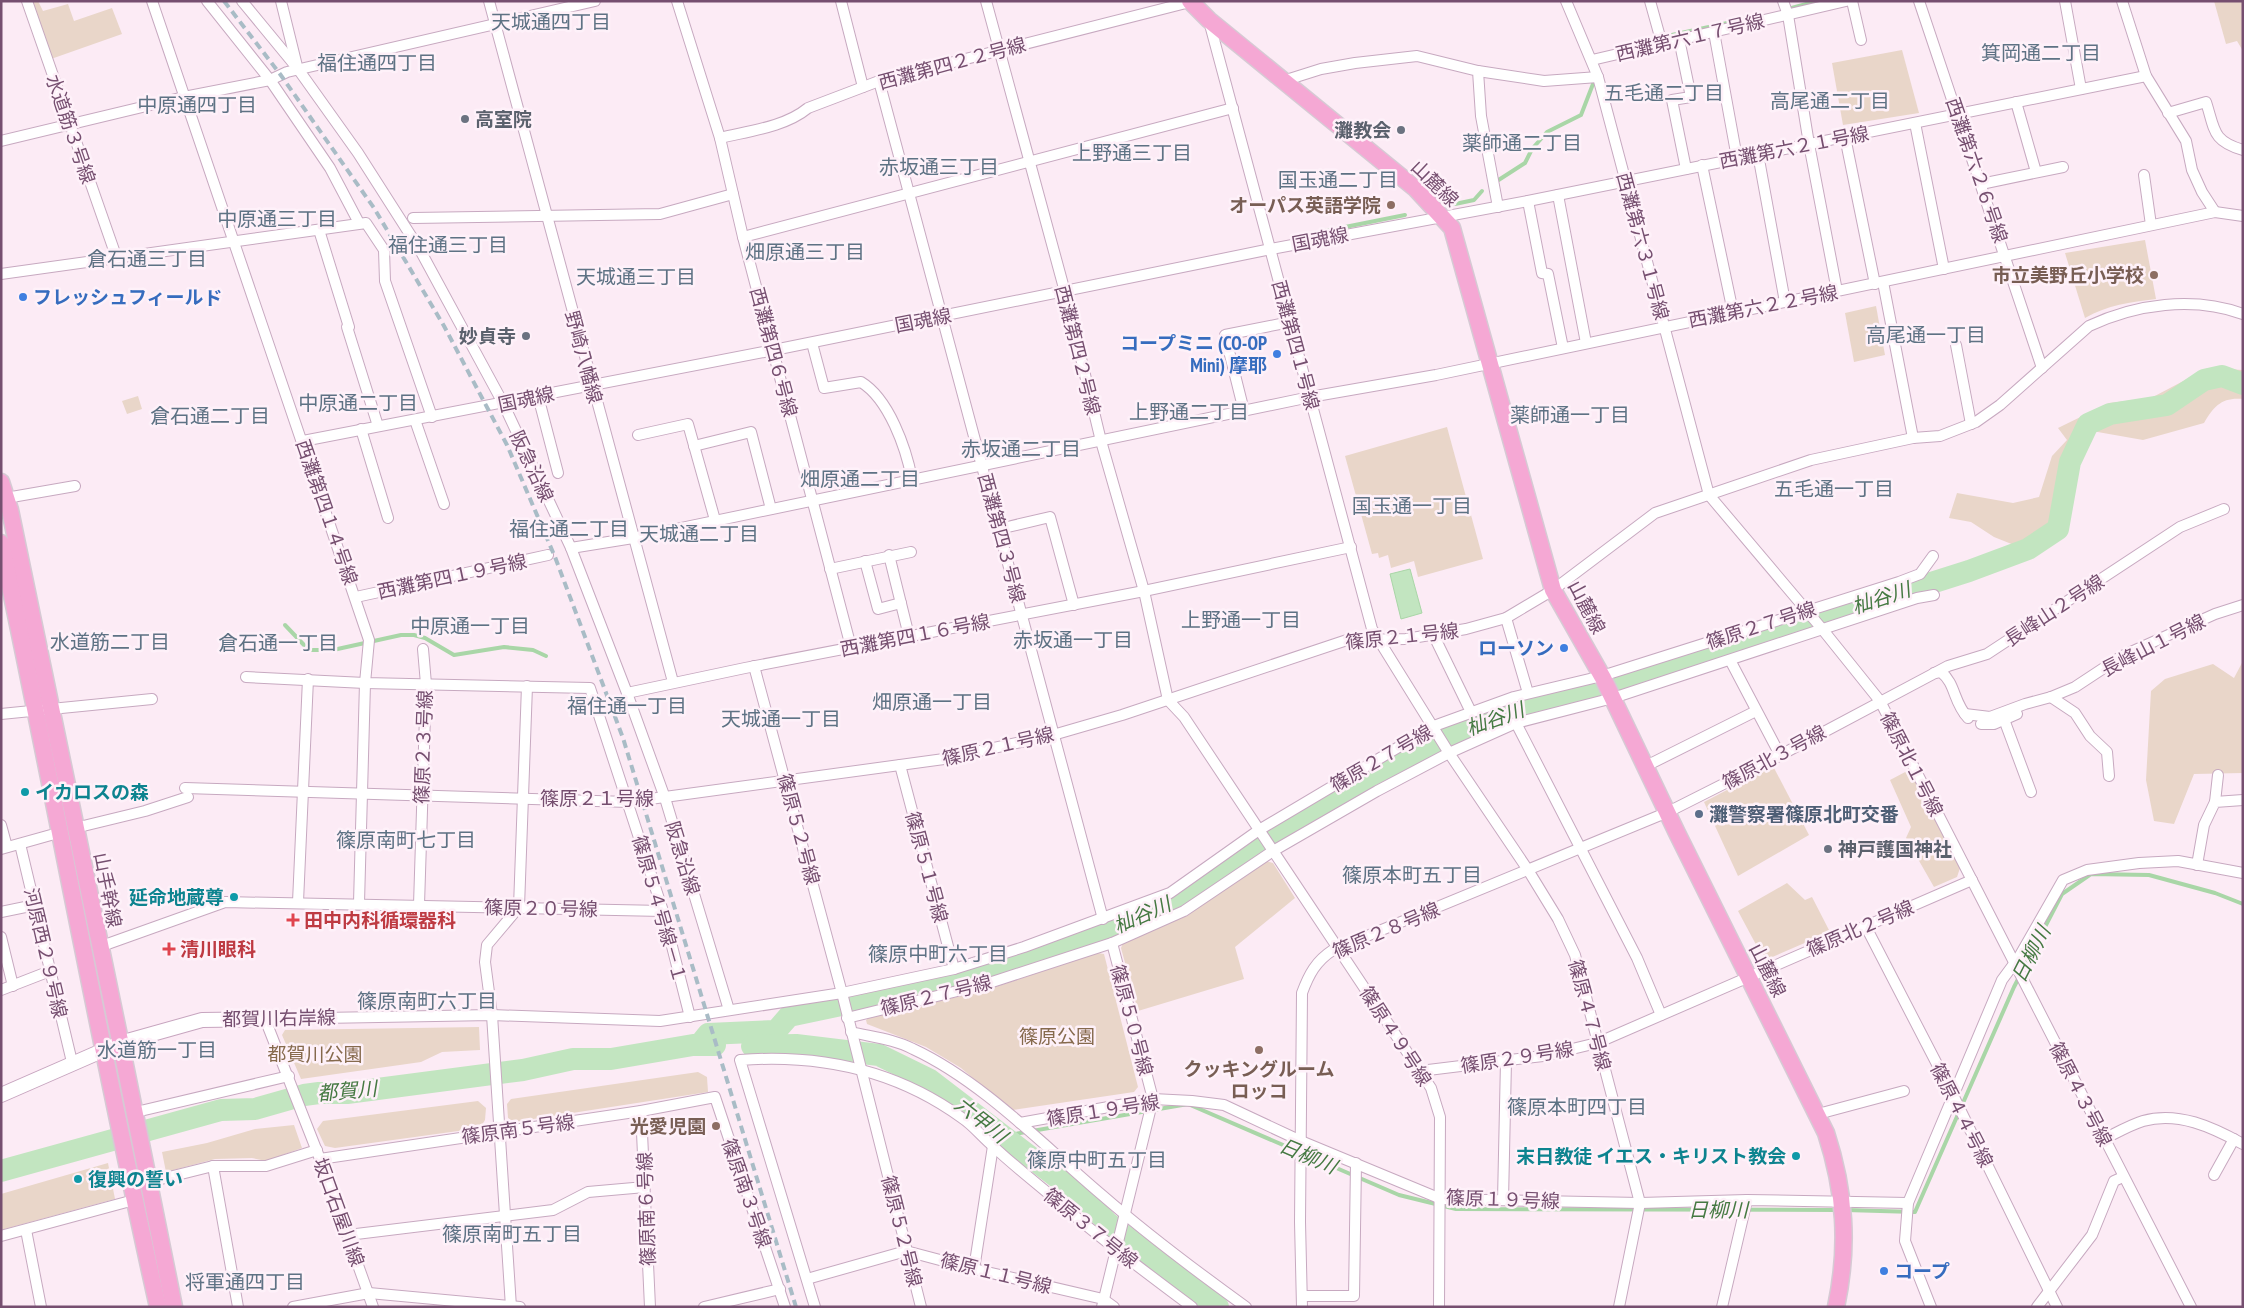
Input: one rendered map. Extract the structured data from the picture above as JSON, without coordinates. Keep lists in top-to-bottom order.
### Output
{
  "streets": {
    "main road": ["山麓線", "山手幹線"],
    "street": [
      "西灘第六１７号線",
      "西灘第四２２号線",
      "水道筋３号線",
      "西灘第六２１号線",
      "西灘第六２６号線",
      "国魂線",
      "西灘第六３１号線",
      "西灘第六２２号線",
      "西灘第四１号線",
      "西灘第四２号線",
      "西灘第四６号線",
      "野崎八幡線",
      "阪急沿線",
      "西灘第四１４号線",
      "西灘第四３号線",
      "西灘第四１９号線",
      "長峰山２号線",
      "篠原２７号線",
      "西灘第四１６号線",
      "篠原２１号線",
      "長峰山１号線",
      "篠原２３号線",
      "篠原北３号線",
      "篠原北１号線",
      "篠原５２号線",
      "篠原５１号線",
      "篠原２０号線",
      "篠原５４号線－１",
      "篠原北２号線",
      "篠原２８号線",
      "河原西２９号線",
      "篠原４７号線",
      "都賀川右岸線",
      "篠原５０号線",
      "篠原４９号線",
      "篠原２９号線",
      "篠原４３号線",
      "篠原１９号線",
      "篠原４４号線",
      "篠原南５号線",
      "篠原南３号線",
      "篠原南６号線",
      "坂口石屋川線",
      "篠原３７号線",
      "篠原１１号線"
    ]
  },
  "crossings": [
    ["西灘第六１７号線", "西灘第六３１号線"],
    ["西灘第四２２号線", "山麓線"],
    ["西灘第四２２号線", "西灘第四２号線"],
    ["西灘第四２２号線", "西灘第四６号線"],
    ["西灘第四２２号線", "西灘第四３号線"],
    ["西灘第六２１号線", "西灘第六２６号線"],
    ["西灘第六２１号線", "山麓線"],
    ["西灘第六２１号線", "国魂線"],
    ["西灘第六２１号線", "西灘第六３１号線"],
    ["西灘第六２６号線", "西灘第六２２号線"],
    ["西灘第六２６号線", "篠原２１号線"],
    ["山麓線", "国魂線"],
    ["山麓線", "西灘第六２２号線"],
    ["山麓線", "西灘第四１号線"],
    ["山麓線", "篠原２７号線"],
    ["山麓線", "篠原２１号線"],
    ["山麓線", "篠原北３号線"],
    ["山麓線", "篠原北２号線"],
    ["山麓線", "篠原２８号線"],
    ["山麓線", "篠原２９号線"],
    ["山麓線", "篠原１９号線"],
    ["国魂線", "西灘第四１号線"],
    ["国魂線", "西灘第四２号線"],
    ["国魂線", "西灘第四６号線"],
    ["国魂線", "野崎八幡線"],
    ["国魂線", "阪急沿線"],
    ["国魂線", "西灘第四１４号線"],
    ["国魂線", "西灘第四３号線"],
    ["西灘第六３１号線", "西灘第六２２号線"],
    ["西灘第六３１号線", "篠原２１号線"],
    ["西灘第六３１号線", "篠原北１号線"],
    ["西灘第六２２号線", "西灘第四１号線"],
    ["西灘第六２２号線", "西灘第四２号線"],
    ["西灘第六２２号線", "西灘第四６号線"],
    ["西灘第六２２号線", "野崎八幡線"],
    ["西灘第六２２号線", "阪急沿線"],
    ["西灘第六２２号線", "西灘第四３号線"],
    ["西灘第四１号線", "西灘第四１６号線"],
    ["西灘第四１号線", "篠原２１号線"],
    ["西灘第四２号線", "西灘第四１６号線"],
    ["西灘第四２号線", "篠原２１号線"],
    ["西灘第四６号線", "西灘第四１６号線"],
    ["野崎八幡線", "西灘第四１６号線"],
    ["阪急沿線", "西灘第四１６号線"],
    ["阪急沿線", "篠原２１号線"],
    ["西灘第四１４号線", "西灘第四１９号線"],
    ["西灘第四３号線", "西灘第四１６号線"],
    ["西灘第四３号線", "篠原２１号線"],
    ["長峰山２号線", "長峰山１号線"],
    ["長峰山２号線", "篠原北３号線"],
    ["長峰山２号線", "篠原北１号線"],
    ["篠原２７号線", "篠原北１号線"],
    ["篠原２７号線", "篠原５２号線"],
    ["篠原２７号線", "篠原５１号線"],
    ["篠原２７号線", "篠原４７号線"],
    ["篠原２７号線", "篠原５０号線"],
    ["篠原２７号線", "篠原４９号線"],
    ["西灘第四１６号線", "篠原５２号線"],
    ["篠原２１号線", "篠原２３号線"],
    ["篠原２１号線", "篠原北１号線"],
    ["篠原２１号線", "篠原５２号線"],
    ["篠原２１号線", "篠原５１号線"],
    ["篠原２１号線", "山手幹線"],
    ["篠原２１号線", "篠原５４号線－１"],
    ["篠原２３号線", "篠原２０号線"],
    ["篠原北３号線", "篠原北１号線"],
    ["篠原北３号線", "篠原２８号線"],
    ["篠原北１号線", "篠原北２号線"],
    ["篠原北１号線", "篠原４３号線"],
    ["篠原５２号線", "篠原１９号線"],
    ["篠原５２号線", "篠原１１号線"],
    ["山手幹線", "篠原２０号線"],
    ["山手幹線", "都賀川右岸線"],
    ["山手幹線", "篠原南５号線"],
    ["篠原２０号線", "篠原５４号線－１"],
    ["篠原５４号線－１", "都賀川右岸線"],
    ["篠原北２号線", "篠原２９号線"],
    ["篠原北２号線", "篠原４３号線"],
    ["篠原北２号線", "篠原４４号線"],
    ["篠原２８号線", "篠原４７号線"],
    ["篠原２８号線", "篠原４９号線"],
    ["篠原２８号線", "篠原１９号線"],
    ["河原西２９号線", "都賀川右岸線"],
    ["篠原４７号線", "篠原２９号線"],
    ["篠原４７号線", "篠原１９号線"],
    ["篠原５０号線", "篠原１９号線"],
    ["篠原５０号線", "篠原３７号線"],
    ["篠原４９号線", "篠原２９号線"],
    ["篠原４９号線", "篠原１９号線"],
    ["篠原南５号線", "篠原南３号線"],
    ["篠原南５号線", "篠原南６号線"],
    ["篠原南５号線", "坂口石屋川線"]
  ],
  "districts": [
    "天城通四丁目",
    "箕岡通二丁目",
    "福住通四丁目",
    "五毛通二丁目",
    "高尾通二丁目",
    "中原通四丁目",
    "薬師通二丁目",
    "上野通三丁目",
    "赤坂通三丁目",
    "国玉通二丁目",
    "中原通三丁目",
    "福住通三丁目",
    "畑原通三丁目",
    "倉石通三丁目",
    "天城通三丁目",
    "高尾通一丁目",
    "中原通二丁目",
    "上野通二丁目",
    "薬師通一丁目",
    "倉石通二丁目",
    "赤坂通二丁目",
    "畑原通二丁目",
    "五毛通一丁目",
    "国玉通一丁目",
    "福住通二丁目",
    "天城通二丁目",
    "上野通一丁目",
    "中原通一丁目",
    "赤坂通一丁目",
    "水道筋二丁目",
    "倉石通一丁目",
    "畑原通一丁目",
    "福住通一丁目",
    "天城通一丁目",
    "篠原南町七丁目",
    "篠原本町五丁目",
    "篠原中町六丁目",
    "篠原南町六丁目",
    "水道筋一丁目",
    "篠原本町四丁目",
    "篠原中町五丁目",
    "篠原南町五丁目",
    "将軍通四丁目"
  ],
  "water": [
    "杣谷川",
    "日柳川",
    "都賀川",
    "六甲川"
  ],
  "parks": ["篠原公園", "都賀川公園"],
  "places": {
    "other": [
      "高室院",
      "灘教会",
      "オーパス英語学院",
      "市立美野丘小学校",
      "フレッシュフィールド",
      "妙貞寺",
      "コープミニ (CO-OP Mini) 摩耶",
      "ローソン",
      "イカロスの森",
      "灘警察署篠原北町交番",
      "神戸護国神社",
      "延命地蔵尊",
      "クッキングルーム ロッコ",
      "光愛児園",
      "末日教徒 イエス・キリスト教会",
      "復興の誓い",
      "コープ"
    ],
    "health": ["田中内科循環器科", "清川眼科"]
  }
}
